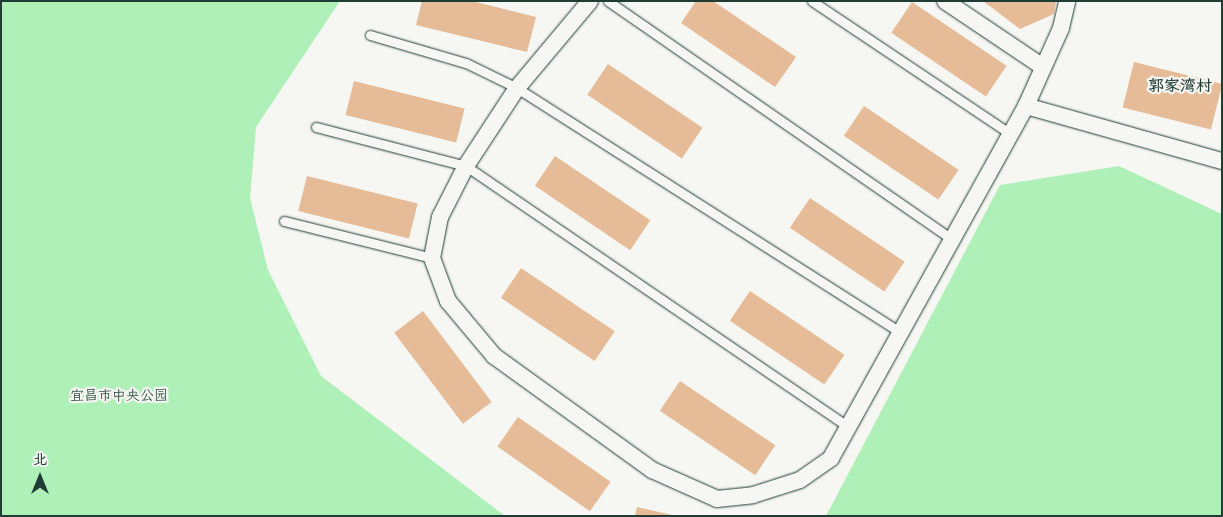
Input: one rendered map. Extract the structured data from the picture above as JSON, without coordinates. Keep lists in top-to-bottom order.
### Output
{
  "districts": ["郭家湾村"],
  "parks": ["宜昌市中央公园"],
  "north": "top"
}
